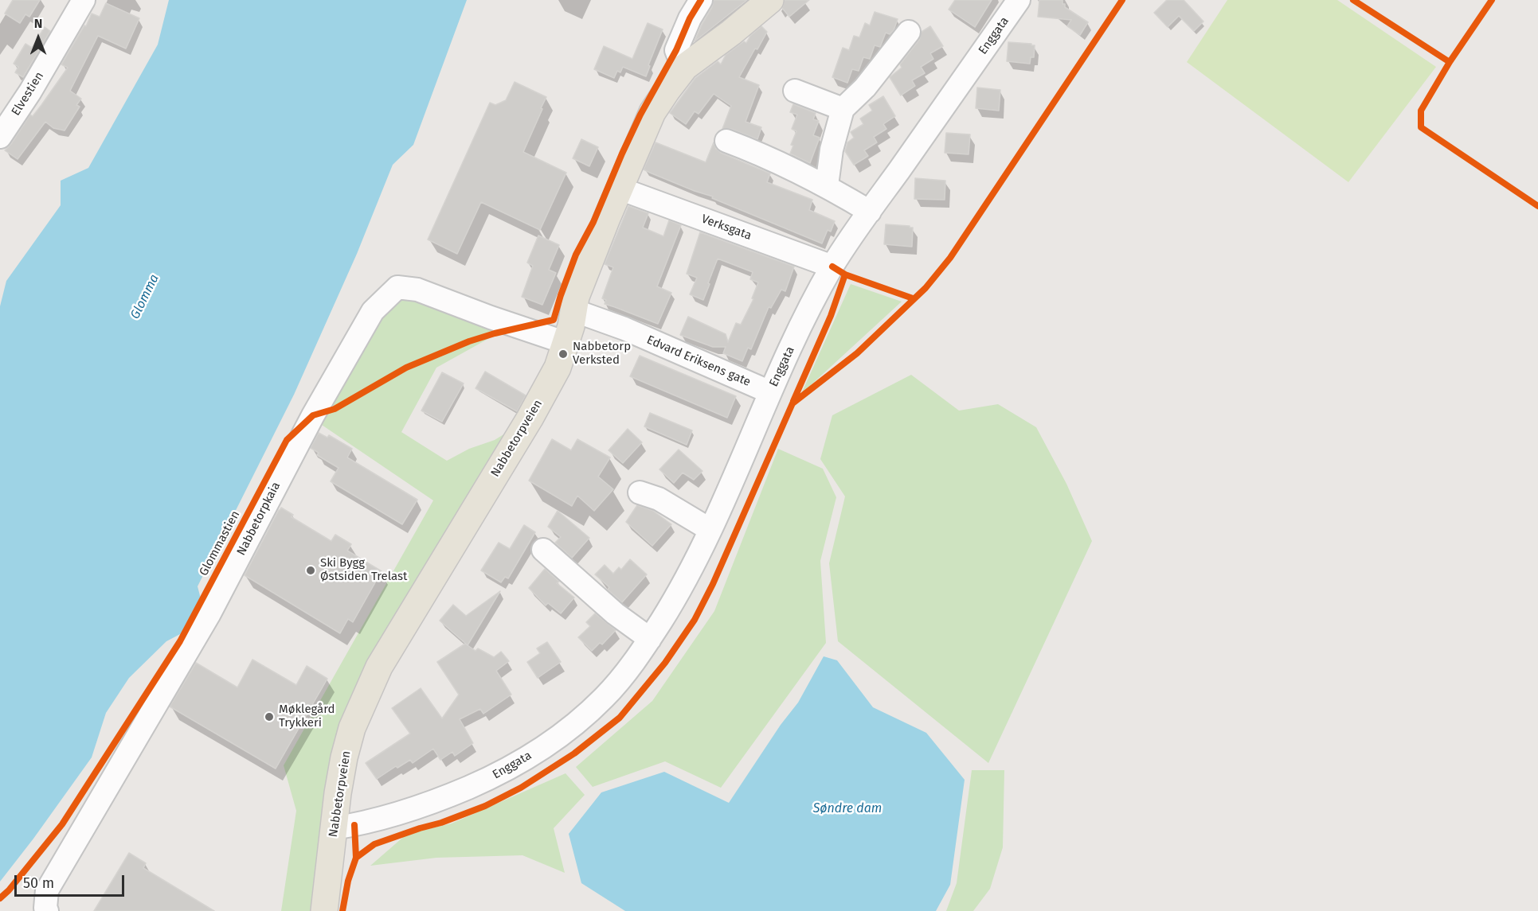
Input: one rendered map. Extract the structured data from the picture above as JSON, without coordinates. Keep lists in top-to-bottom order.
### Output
{
  "streets": {
    "main road": ["Nabbetorpveien"],
    "street": [
      "Enggata",
      "Elvestien",
      "Verksgata",
      "Edvard Eriksens gate",
      "Nabbetorpkaia"
    ],
    "cycle path": ["Glommastien"]
  },
  "crossings": [
    ["Enggata", "Verksgata"],
    ["Enggata", "Edvard Eriksens gate"],
    ["Enggata", "Nabbetorpveien"],
    ["Verksgata", "Nabbetorpveien"],
    ["Edvard Eriksens gate", "Nabbetorpveien"],
    ["Nabbetorpveien", "Nabbetorpkaia"]
  ],
  "water": ["Glomma", "Søndre dam"],
  "places": ["Nabbetorp Verksted", "Ski Bygg Østsiden Trelast", "Møklegård Trykkeri"],
  "scale_bar": "50 m",
  "north": "top"
}
